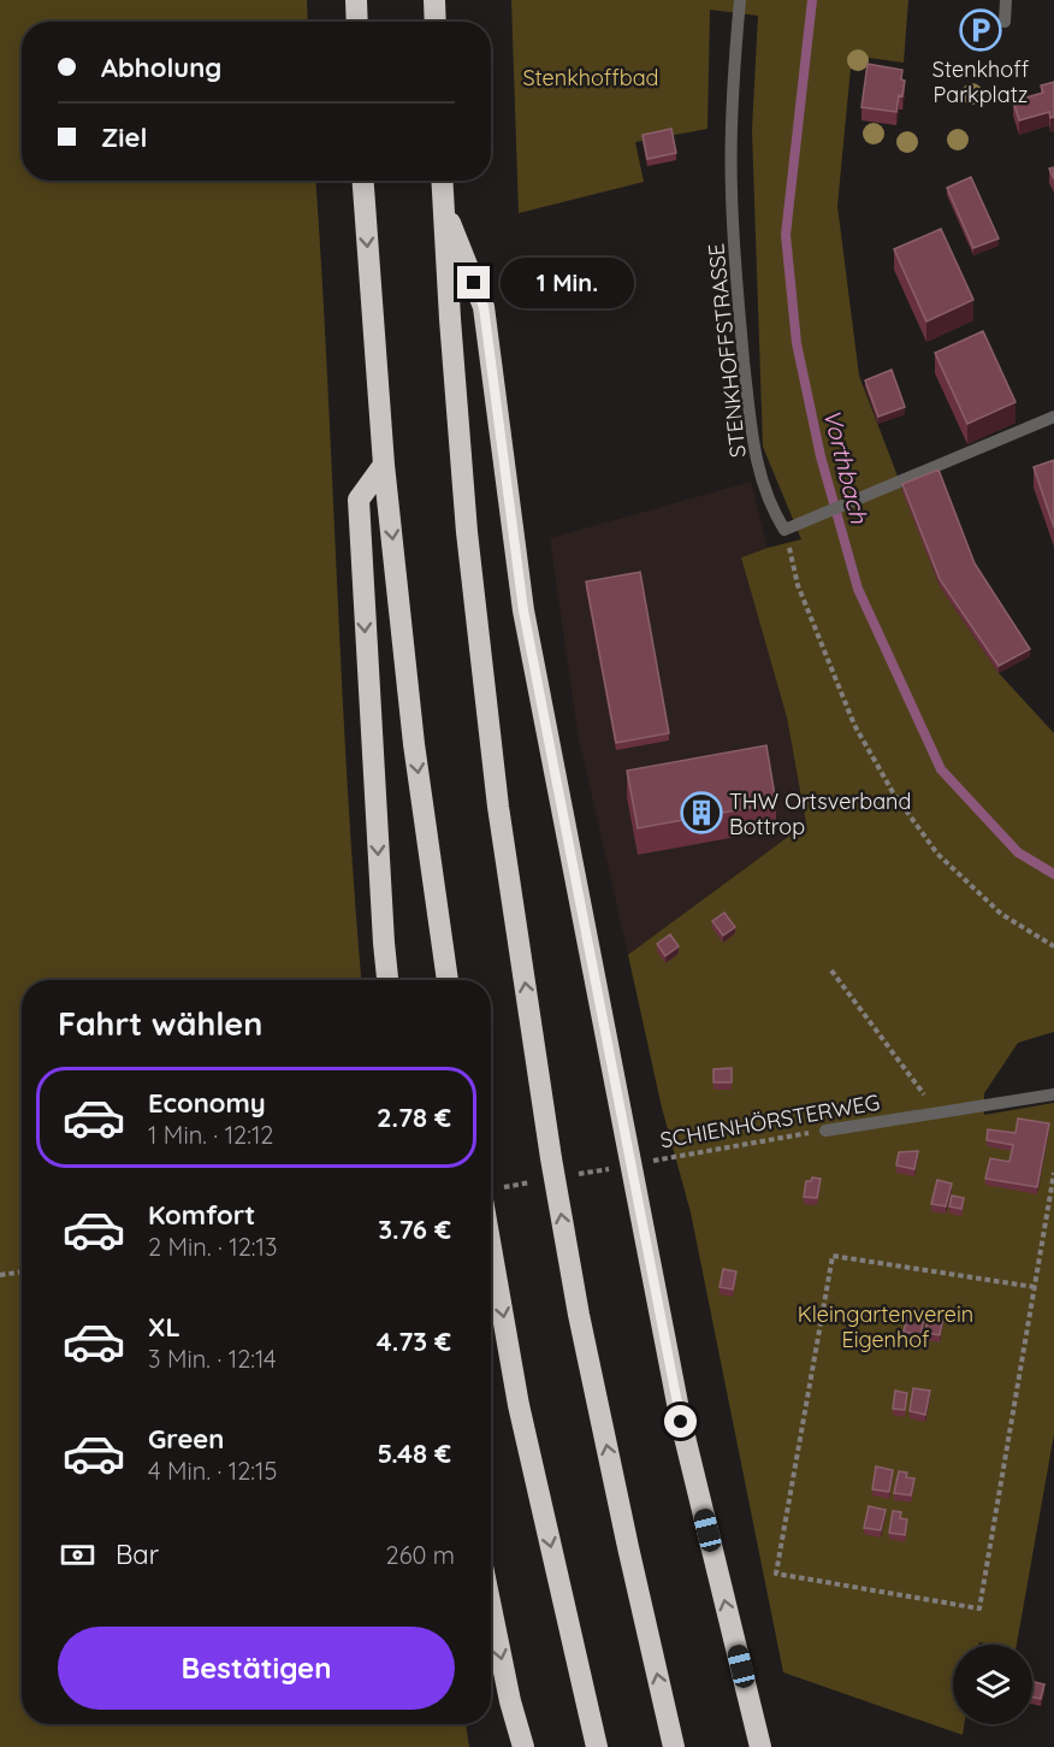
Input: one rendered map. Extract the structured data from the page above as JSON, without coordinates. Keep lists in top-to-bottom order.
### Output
{
  "streets": {
    "lane": ["STENKHOFFSTRASSE", "SCHIENHÖRSTERWEG"]
  },
  "water": ["Vorthbach"],
  "parks": ["Stenkhoffbad", "Kleingartenverein Eigenhof"],
  "places": {
    "parking": ["Stenkhoff Parkplatz"],
    "building": ["THW Ortsverband Bottrop"]
  },
  "page": {
    "banner": ["Abholung", "Ziel"],
    "bubble": "1 Min.",
    "heading": "Fahrt wählen",
    "list": [
      {
        "name": "Economy",
        "note": "1 Min. · 12:12",
        "value": "2.78 €"
      },
      {
        "name": "Komfort",
        "note": "2 Min. · 12:13",
        "value": "3.76 €"
      },
      {
        "name": "XL",
        "note": "3 Min. · 12:14",
        "value": "4.73 €"
      },
      {
        "name": "Green",
        "note": "4 Min. · 12:15",
        "value": "5.48 €"
      }
    ],
    "pay": ["Bar", "260 m"],
    "buttons": "Bestätigen"
  }
}
